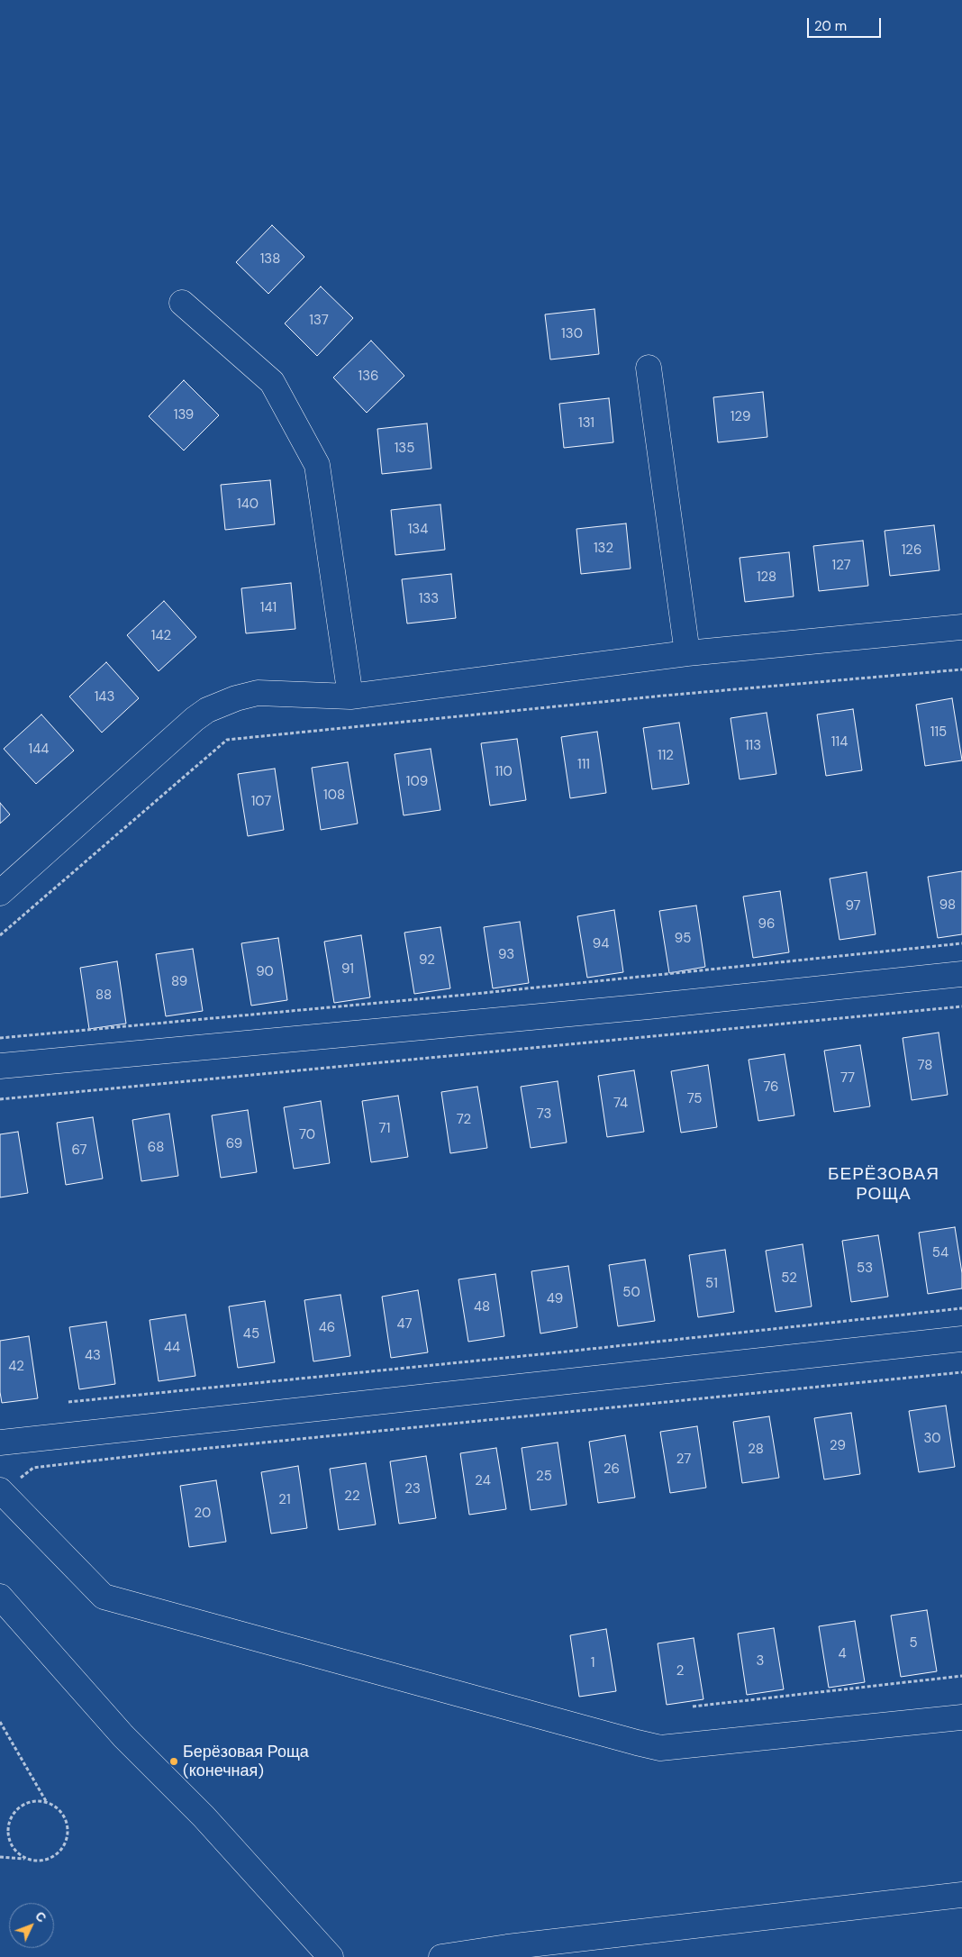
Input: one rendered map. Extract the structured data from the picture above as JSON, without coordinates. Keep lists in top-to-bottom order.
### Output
{
  "districts": ["БЕРЁЗОВАЯ РОЩА"],
  "places": ["Берёзовая Роща (конечная)"],
  "house_numbers": [
    "138",
    "137",
    "130",
    "136",
    "139",
    "129",
    "131",
    "135",
    "140",
    "134",
    "132",
    "126",
    "127",
    "128",
    "133",
    "141",
    "142",
    "143",
    "115",
    "114",
    "113",
    "144",
    "112",
    "111",
    "110",
    "109",
    "108",
    "107",
    "98",
    "97",
    "96",
    "95",
    "94",
    "93",
    "92",
    "91",
    "90",
    "89",
    "88",
    "78",
    "77",
    "76",
    "75",
    "74",
    "73",
    "72",
    "71",
    "70",
    "69",
    "68",
    "67",
    "54",
    "53",
    "52",
    "51",
    "50",
    "49",
    "48",
    "47",
    "46",
    "45",
    "44",
    "43",
    "42",
    "30",
    "29",
    "28",
    "27",
    "26",
    "25",
    "24",
    "23",
    "22",
    "21",
    "20",
    "5",
    "4",
    "3",
    "1",
    "2"
  ],
  "scale_bar": "20 m",
  "north": "top right"
}
